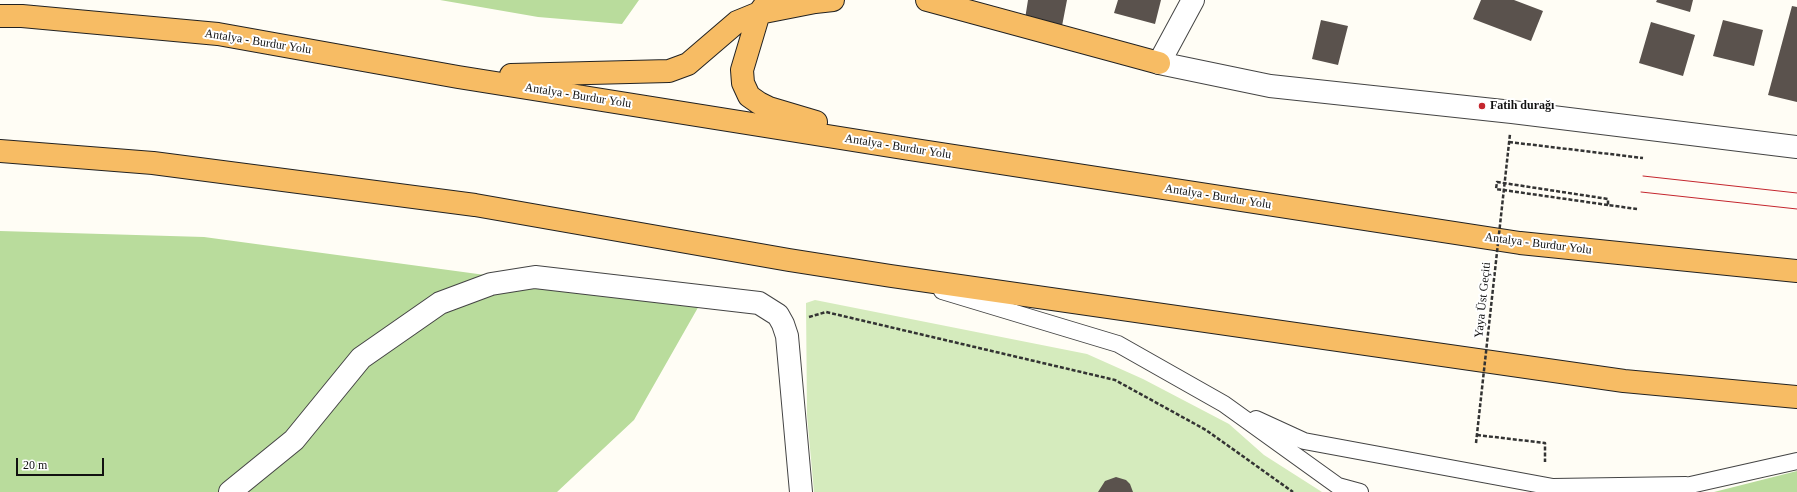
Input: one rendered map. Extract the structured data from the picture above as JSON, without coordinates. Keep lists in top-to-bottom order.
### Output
{
  "streets": {
    "highway": ["Antalya - Burdur Yolu"],
    "path": ["Yaya Üst Geçiti"]
  },
  "places": ["Fatih durağı"],
  "scale_bar": "20 m"
}
